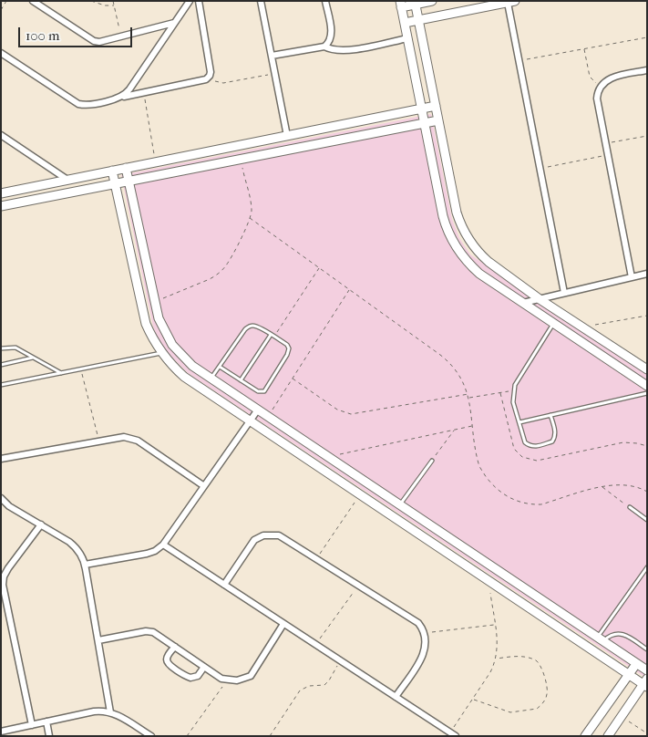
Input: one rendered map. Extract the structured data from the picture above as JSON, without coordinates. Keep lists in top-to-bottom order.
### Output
{
  "scale_bar": "100 m"
}
